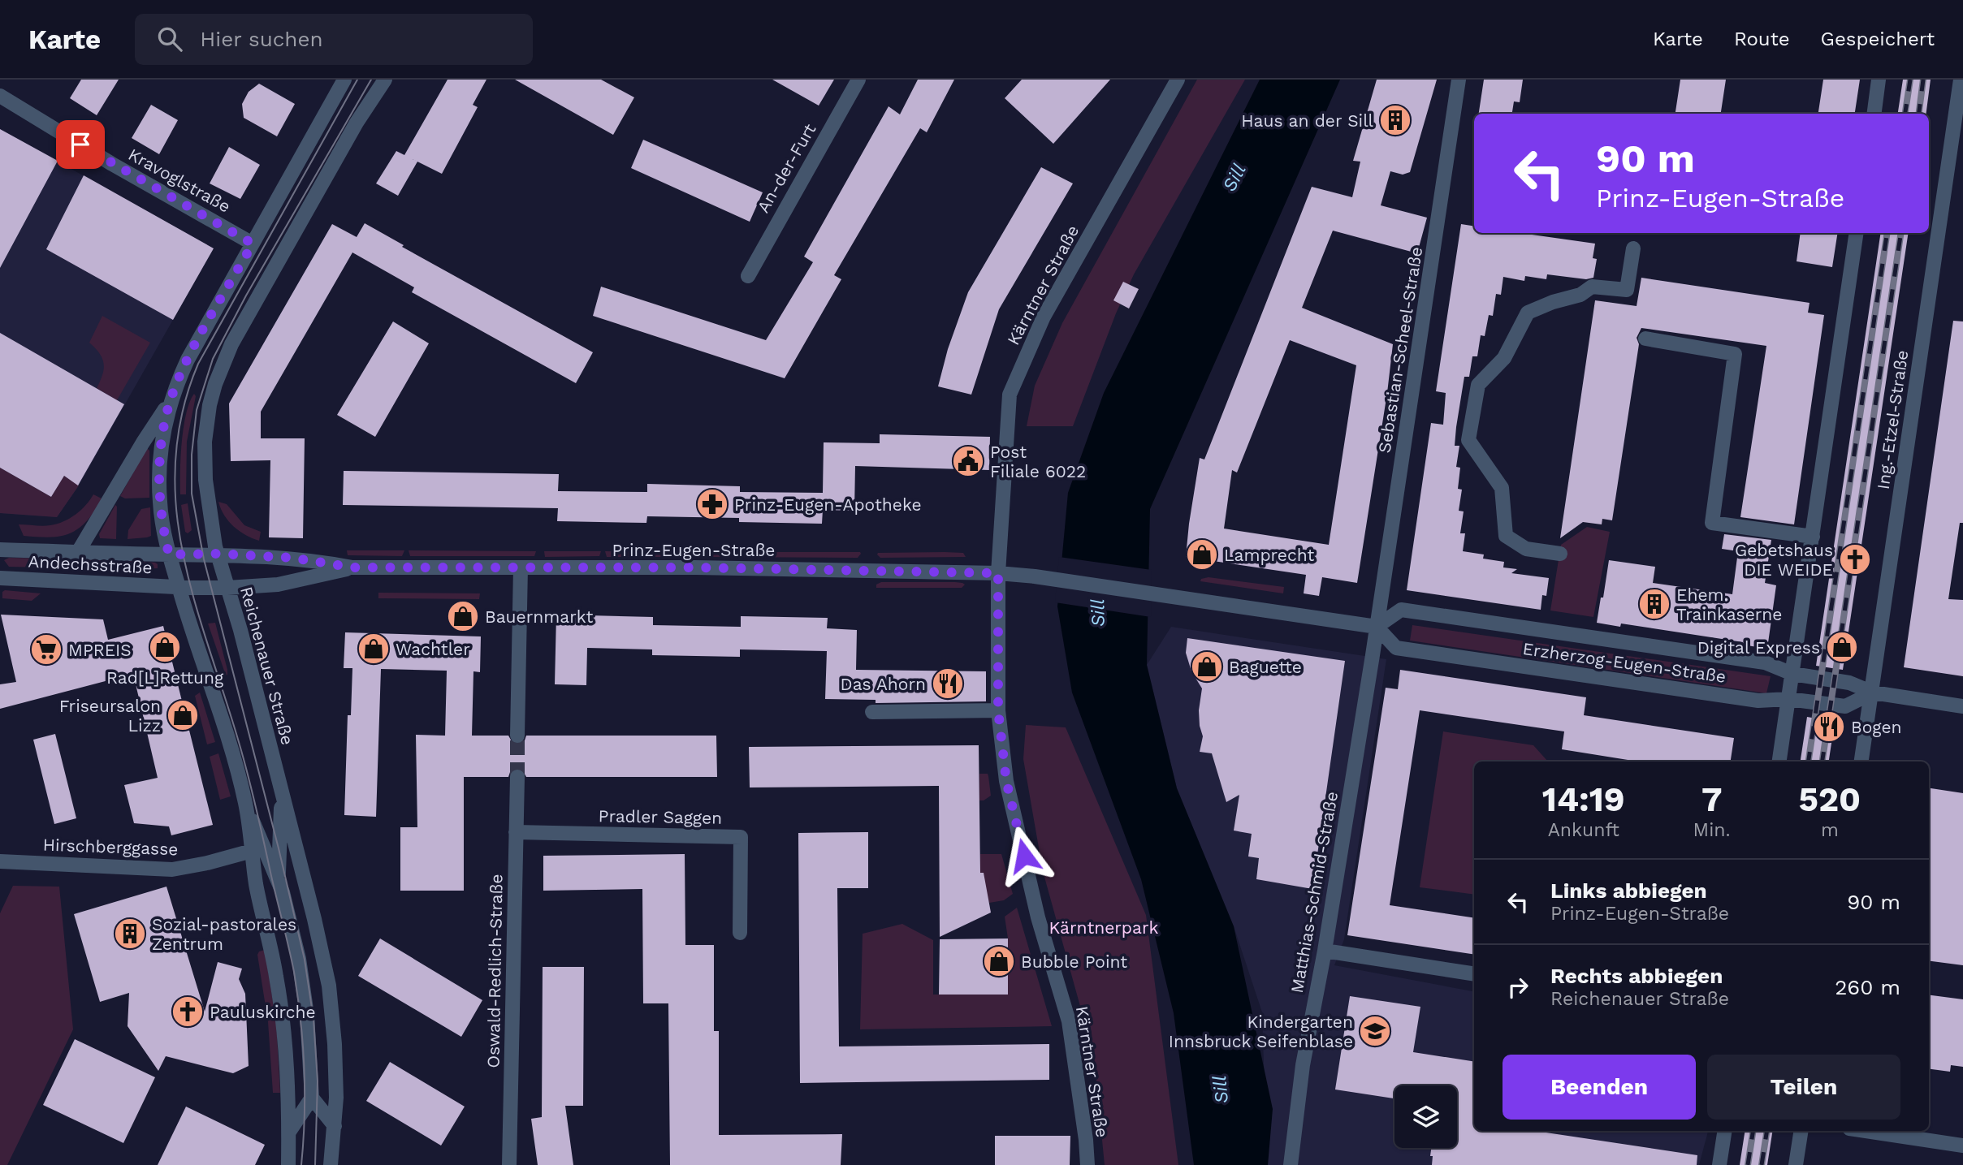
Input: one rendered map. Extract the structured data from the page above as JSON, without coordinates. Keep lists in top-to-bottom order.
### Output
{
  "streets": {
    "street": [
      "An-der-Furt",
      "Kravoglstraße",
      "Kärntner Straße",
      "Sebastian-Scheel-Straße",
      "Ing.-Etzel-Straße",
      "Prinz-Eugen-Straße",
      "Andechsstraße",
      "Erzherzog-Eugen-Straße",
      "Reichenauer Straße",
      "Pradler Saggen",
      "Hirschberggasse",
      "Matthias-Schmid-Straße",
      "Oswald-Redlich-Straße"
    ]
  },
  "crossings": [
    ["Kärntner Straße", "Prinz-Eugen-Straße"],
    ["Sebastian-Scheel-Straße", "Prinz-Eugen-Straße"],
    ["Sebastian-Scheel-Straße", "Erzherzog-Eugen-Straße"],
    ["Sebastian-Scheel-Straße", "Matthias-Schmid-Straße"],
    ["Ing.-Etzel-Straße", "Erzherzog-Eugen-Straße"],
    ["Prinz-Eugen-Straße", "Andechsstraße"],
    ["Prinz-Eugen-Straße", "Erzherzog-Eugen-Straße"],
    ["Prinz-Eugen-Straße", "Reichenauer Straße"],
    ["Prinz-Eugen-Straße", "Matthias-Schmid-Straße"],
    ["Erzherzog-Eugen-Straße", "Matthias-Schmid-Straße"],
    ["Pradler Saggen", "Oswald-Redlich-Straße"]
  ],
  "water": ["Sill"],
  "parks": ["Kärntnerpark"],
  "places": {
    "building": ["Haus an der Sill", "Ehem. Trainkaserne", "Sozial-pastorales Zentrum"],
    "public building": ["Post Filiale 6022"],
    "pharmacy": ["Prinz-Eugen-Apotheke"],
    "shop": [
      "Lamprecht",
      "Bauernmarkt",
      "Rad[L]Rettung",
      "Digital Express",
      "Wachtler",
      "Baguette",
      "Friseursalon Lizz",
      "Bubble Point"
    ],
    "church": ["Gebetshaus DIE WEIDE", "Pauluskirche"],
    "supermarket": ["MPREIS"],
    "restaurant": ["Das Ahorn", "Bogen"],
    "school or university": ["Kindergarten Innsbruck Seifenblase"]
  },
  "page": {
    "header": "Karte",
    "search": "Hier suchen",
    "nav": ["Karte", "Route", "Gespeichert"],
    "turn": ["90 m", "Prinz-Eugen-Straße"],
    "eta": [
      "14:19",
      "Ankunft",
      "7",
      "Min.",
      "520",
      "m"
    ],
    "list": [
      {
        "name": "Links abbiegen",
        "note": "Prinz-Eugen-Straße",
        "value": "90 m"
      },
      {
        "name": "Rechts abbiegen",
        "note": "Reichenauer Straße",
        "value": "260 m"
      }
    ],
    "buttons": ["Beenden", "Teilen"]
  }
}
